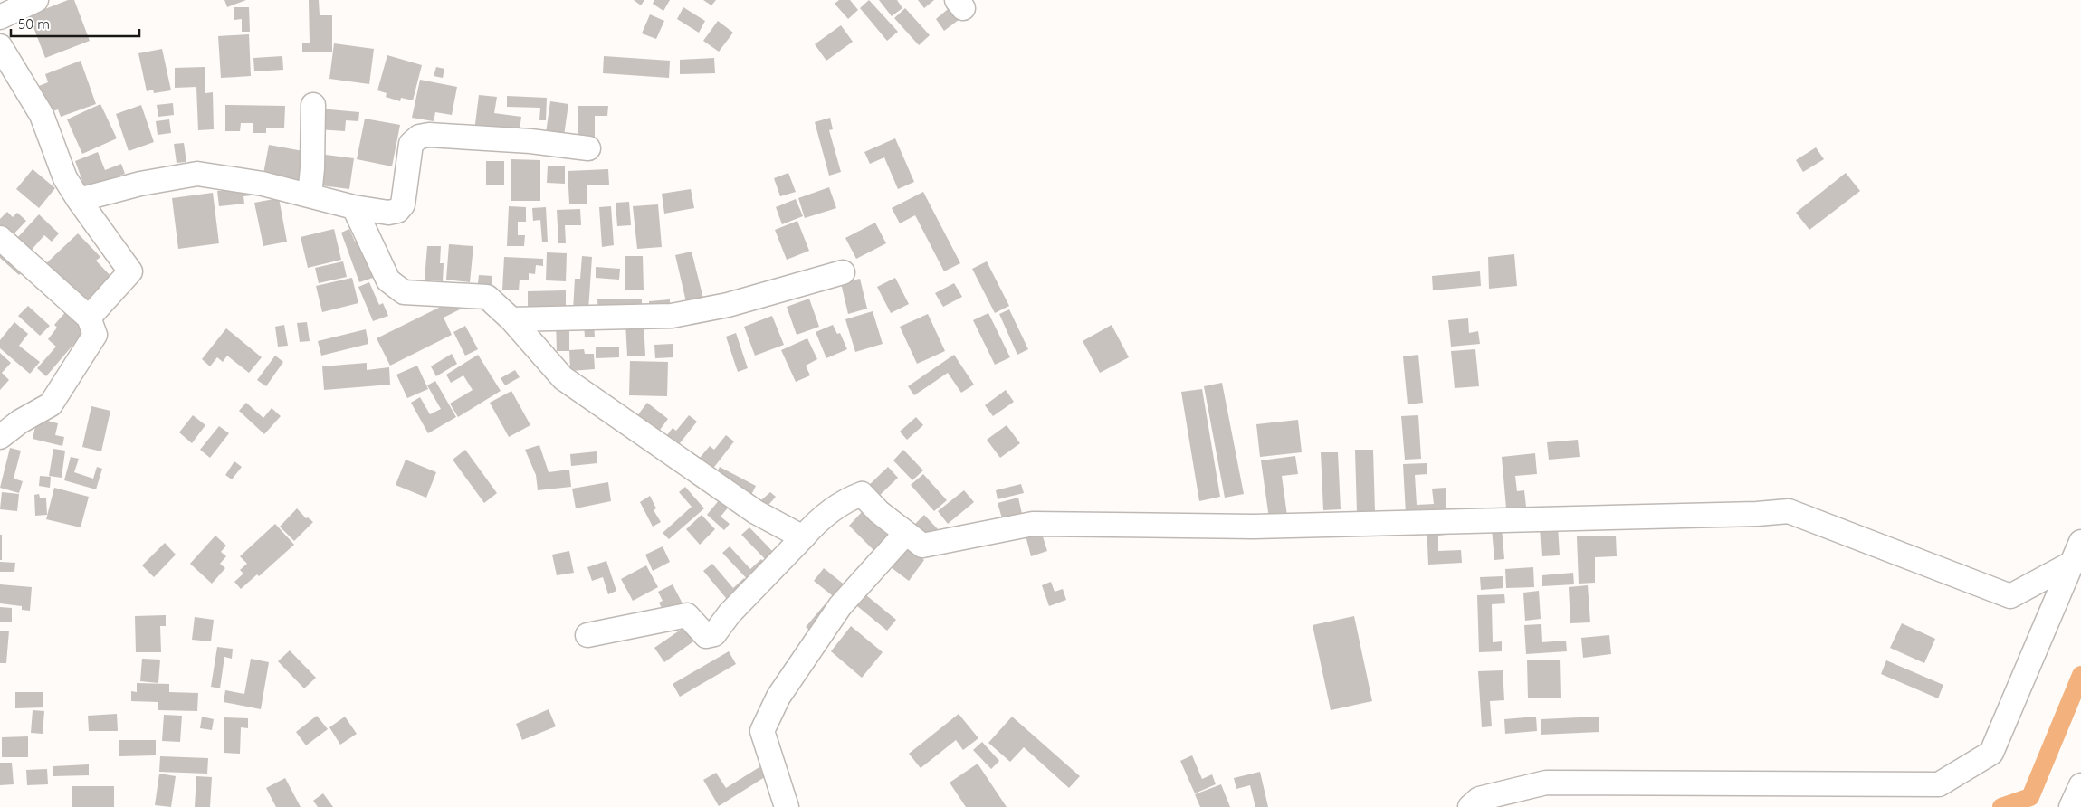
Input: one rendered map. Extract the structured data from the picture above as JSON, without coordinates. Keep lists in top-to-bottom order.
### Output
{
  "scale_bar": "50 m"
}
